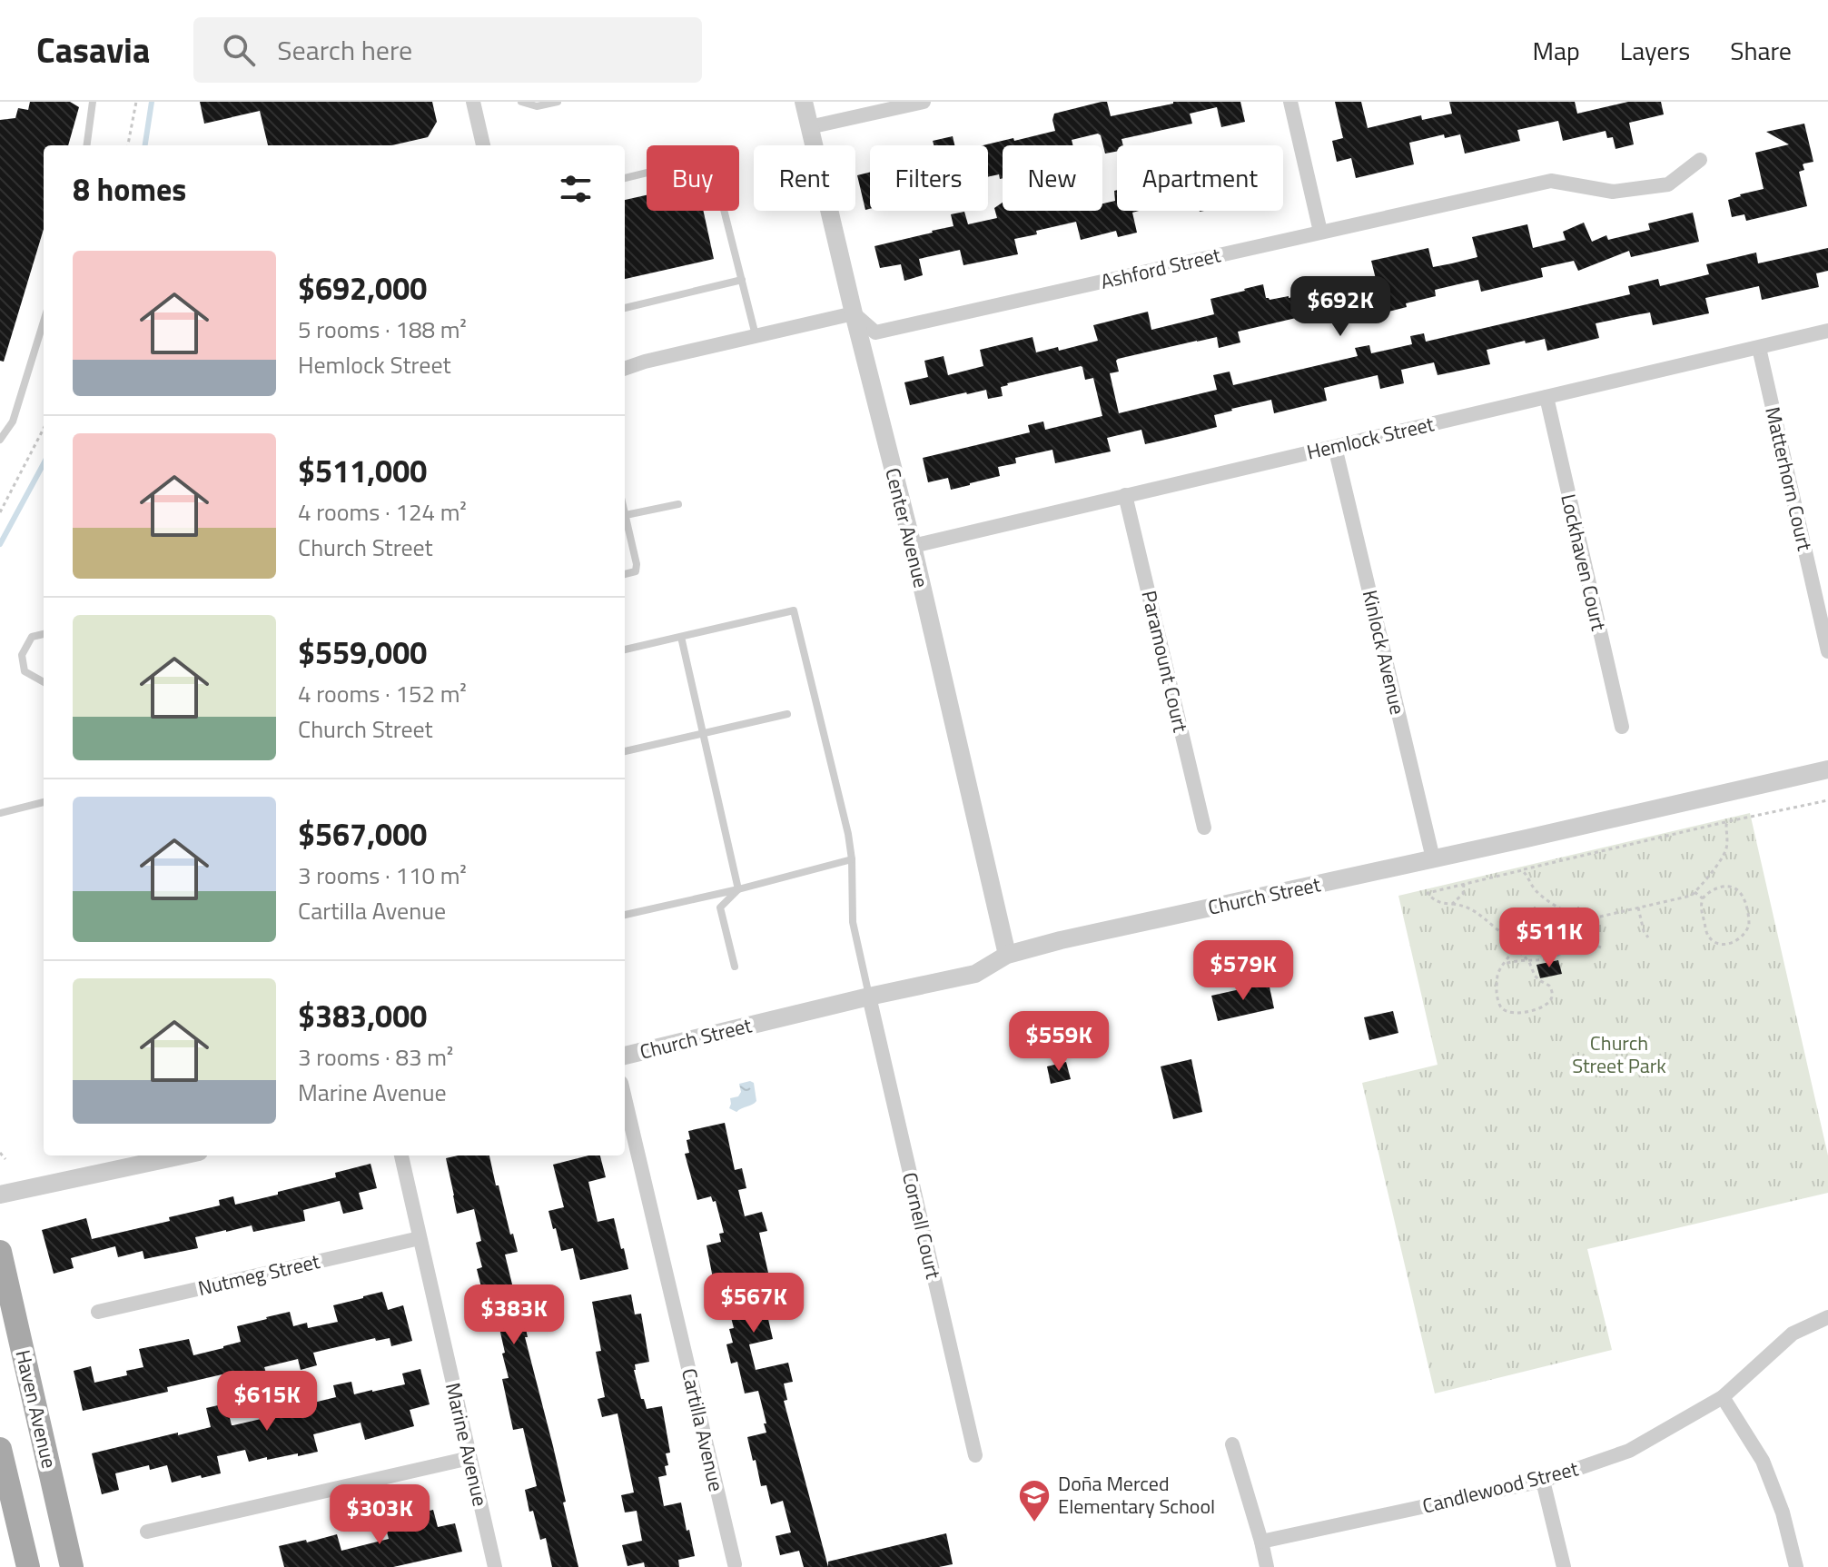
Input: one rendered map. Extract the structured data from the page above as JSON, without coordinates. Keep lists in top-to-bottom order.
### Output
{
  "streets": {
    "main road": ["Haven Avenue"],
    "street": [
      "Ashford Street",
      "Hemlock Street",
      "Matterhorn Court",
      "Center Avenue",
      "Lockhaven Court",
      "Kinlock Avenue",
      "Paramount Court",
      "Church Street",
      "Cornell Court",
      "Nutmeg Street",
      "Cartilla Avenue",
      "Marine Avenue",
      "Candlewood Street"
    ]
  },
  "crossings": [
    ["Ashford Street", "Center Avenue"],
    ["Hemlock Street", "Matterhorn Court"],
    ["Hemlock Street", "Center Avenue"],
    ["Hemlock Street", "Lockhaven Court"],
    ["Hemlock Street", "Kinlock Avenue"],
    ["Hemlock Street", "Paramount Court"],
    ["Center Avenue", "Church Street"],
    ["Kinlock Avenue", "Church Street"],
    ["Church Street", "Cornell Court"],
    ["Nutmeg Street", "Marine Avenue"]
  ],
  "parks": ["Church Street Park"],
  "places": {
    "school or university": ["Doña Merced Elementary School"]
  },
  "page": {
    "header": "Casavia",
    "search": "Search here",
    "nav": ["Map", "Layers", "Share"],
    "chip": [
      "Buy",
      "Rent",
      "Filters",
      "New",
      "Apartment"
    ],
    "heading": "8 homes",
    "list": [
      {
        "name": "$692,000",
        "note": "5 rooms · 188 m² · Hemlock Street"
      },
      {
        "name": "$511,000",
        "note": "4 rooms · 124 m² · Church Street"
      },
      {
        "name": "$559,000",
        "note": "4 rooms · 152 m² · Church Street"
      },
      {
        "name": "$567,000",
        "note": "3 rooms · 110 m² · Cartilla Avenue"
      },
      {
        "name": "$383,000",
        "note": "3 rooms · 83 m² · Marine Avenue"
      }
    ],
    "price": [
      "$692K",
      "$511K",
      "$579K",
      "$559K",
      "$567K",
      "$383K",
      "$615K",
      "$303K"
    ]
  }
}
